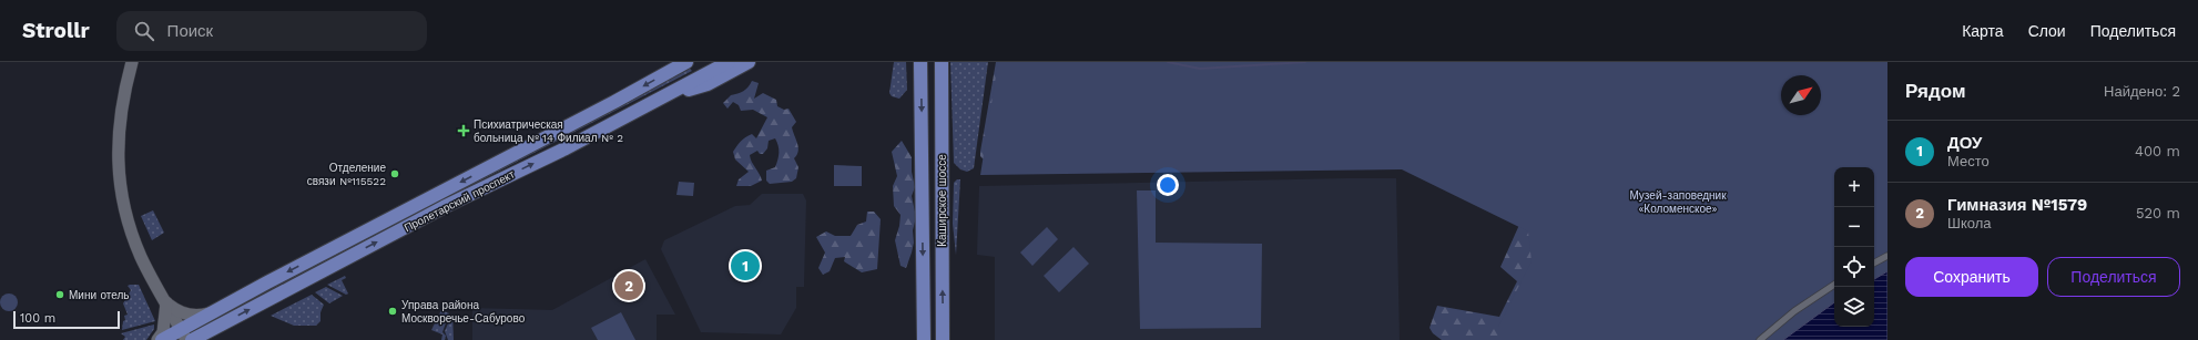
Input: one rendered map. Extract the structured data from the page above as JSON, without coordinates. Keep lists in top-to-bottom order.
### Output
{
  "streets": {
    "main road": ["Пролетарский проспект", "Каширское шоссе"]
  },
  "parks": ["Музей-заповедник «Коломенское»"],
  "places": {
    "health": ["Психиатрическая больница № 14 Филиал № 2"],
    "other": ["Отделение связи №115522", "Мини отель", "Управа района Москворечье-Сабурово"]
  },
  "scale_bar": "100 m",
  "north": "top right",
  "page": {
    "header": "Strollr",
    "search": "Поиск",
    "nav": ["Карта", "Слои", "Поделиться"],
    "heading": ["Рядом", "Найдено: 2"],
    "list": [
      {
        "mark": "1",
        "name": "ДОУ",
        "note": "Место",
        "value": "400 m"
      },
      {
        "mark": "2",
        "name": "Гимназия №1579",
        "note": "Школа",
        "value": "520 m"
      }
    ],
    "map_buttons": ["+", "−"],
    "buttons": ["Сохранить", "Поделиться"],
    "pins": ["1", "2"],
    "scale": "100 m"
  }
}
